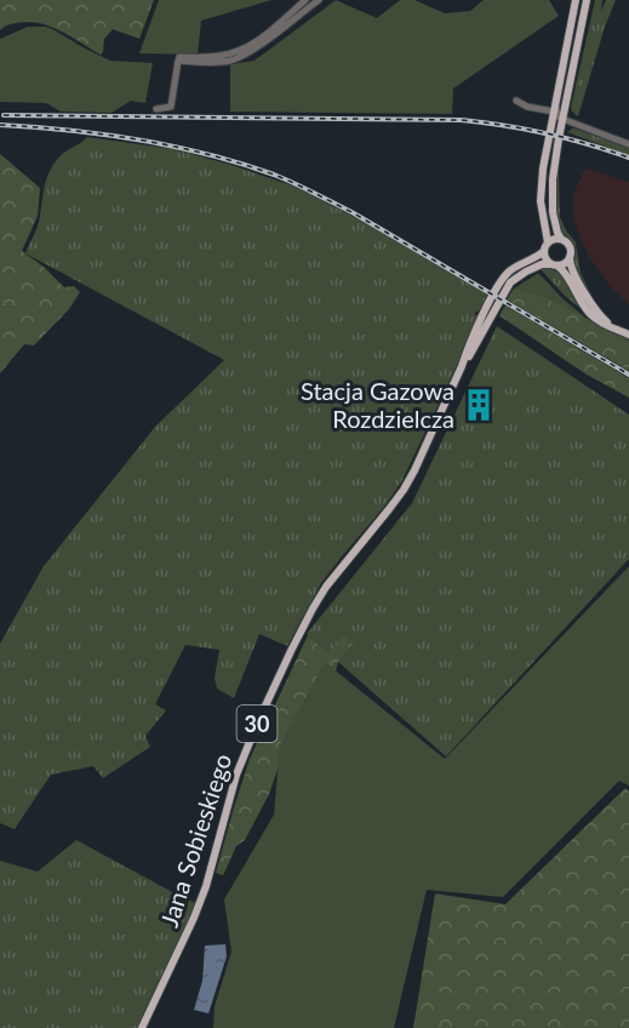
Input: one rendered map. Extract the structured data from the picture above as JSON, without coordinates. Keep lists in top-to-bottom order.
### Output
{
  "streets": {
    "main road": ["30", "Jana Sobieskiego"]
  },
  "places": {
    "building": ["Stacja Gazowa Rozdzielcza"]
  }
}
